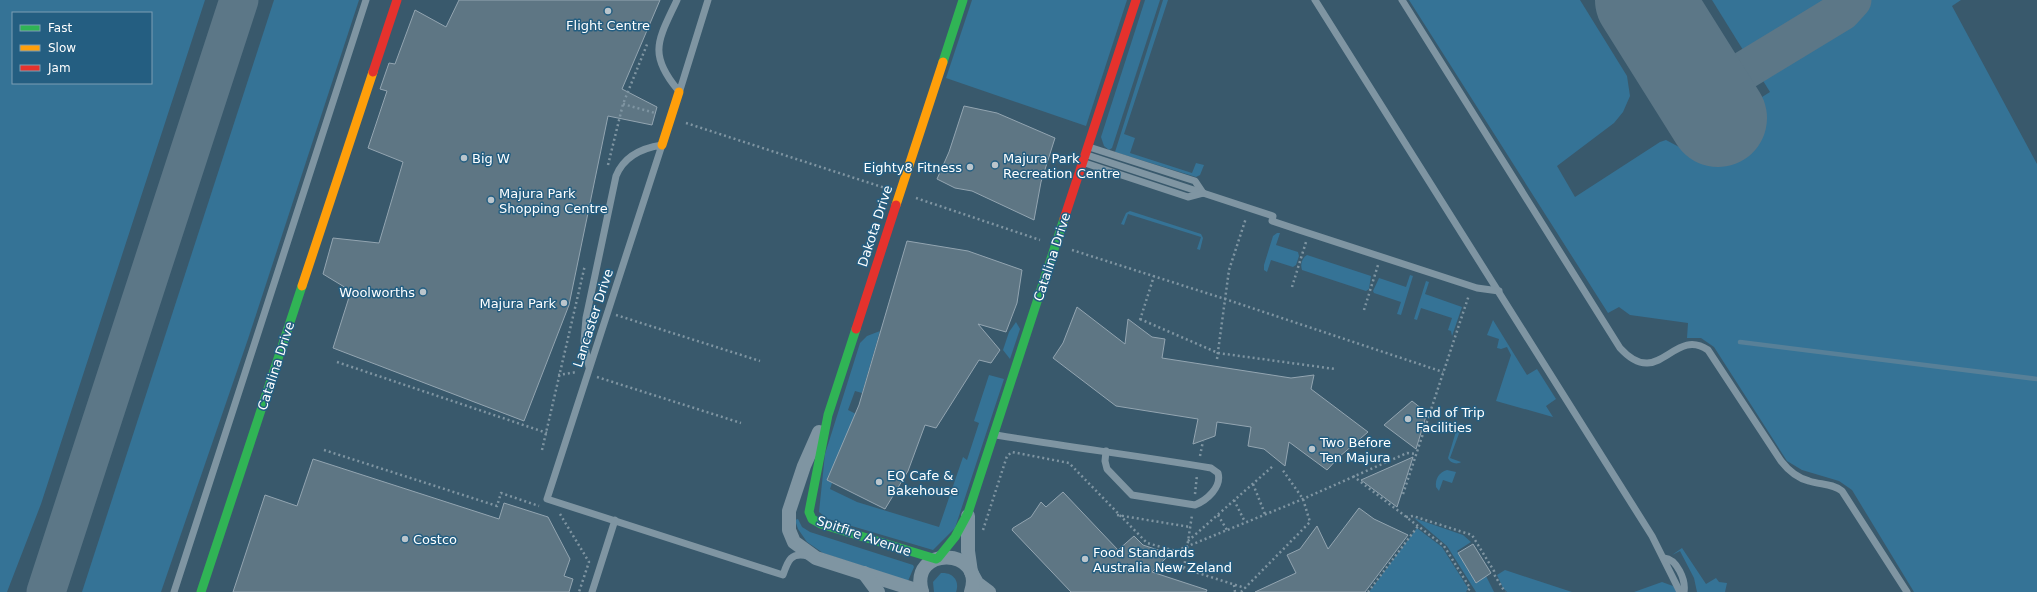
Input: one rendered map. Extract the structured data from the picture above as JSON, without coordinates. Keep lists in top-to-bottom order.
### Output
{
  "streets": {
    "street": ["Dakota Drive", "Catalina Drive", "Spitfire Avenue"],
    "lane": ["Lancaster Drive"]
  },
  "crossings": [
    ["Dakota Drive", "Spitfire Avenue"],
    ["Catalina Drive", "Spitfire Avenue"]
  ],
  "places": [
    "Flight Centre",
    "Big W",
    "Majura Park Recreation Centre",
    "Eighty8 Fitness",
    "Majura Park Shopping Centre",
    "Woolworths",
    "Majura Park",
    "End of Trip Facilities",
    "Two Before Ten Majura",
    "EQ Cafe & Bakehouse",
    "Costco",
    "Food Standards Australia New Zeland"
  ],
  "legend": ["Fast", "Slow", "Jam"]
}
